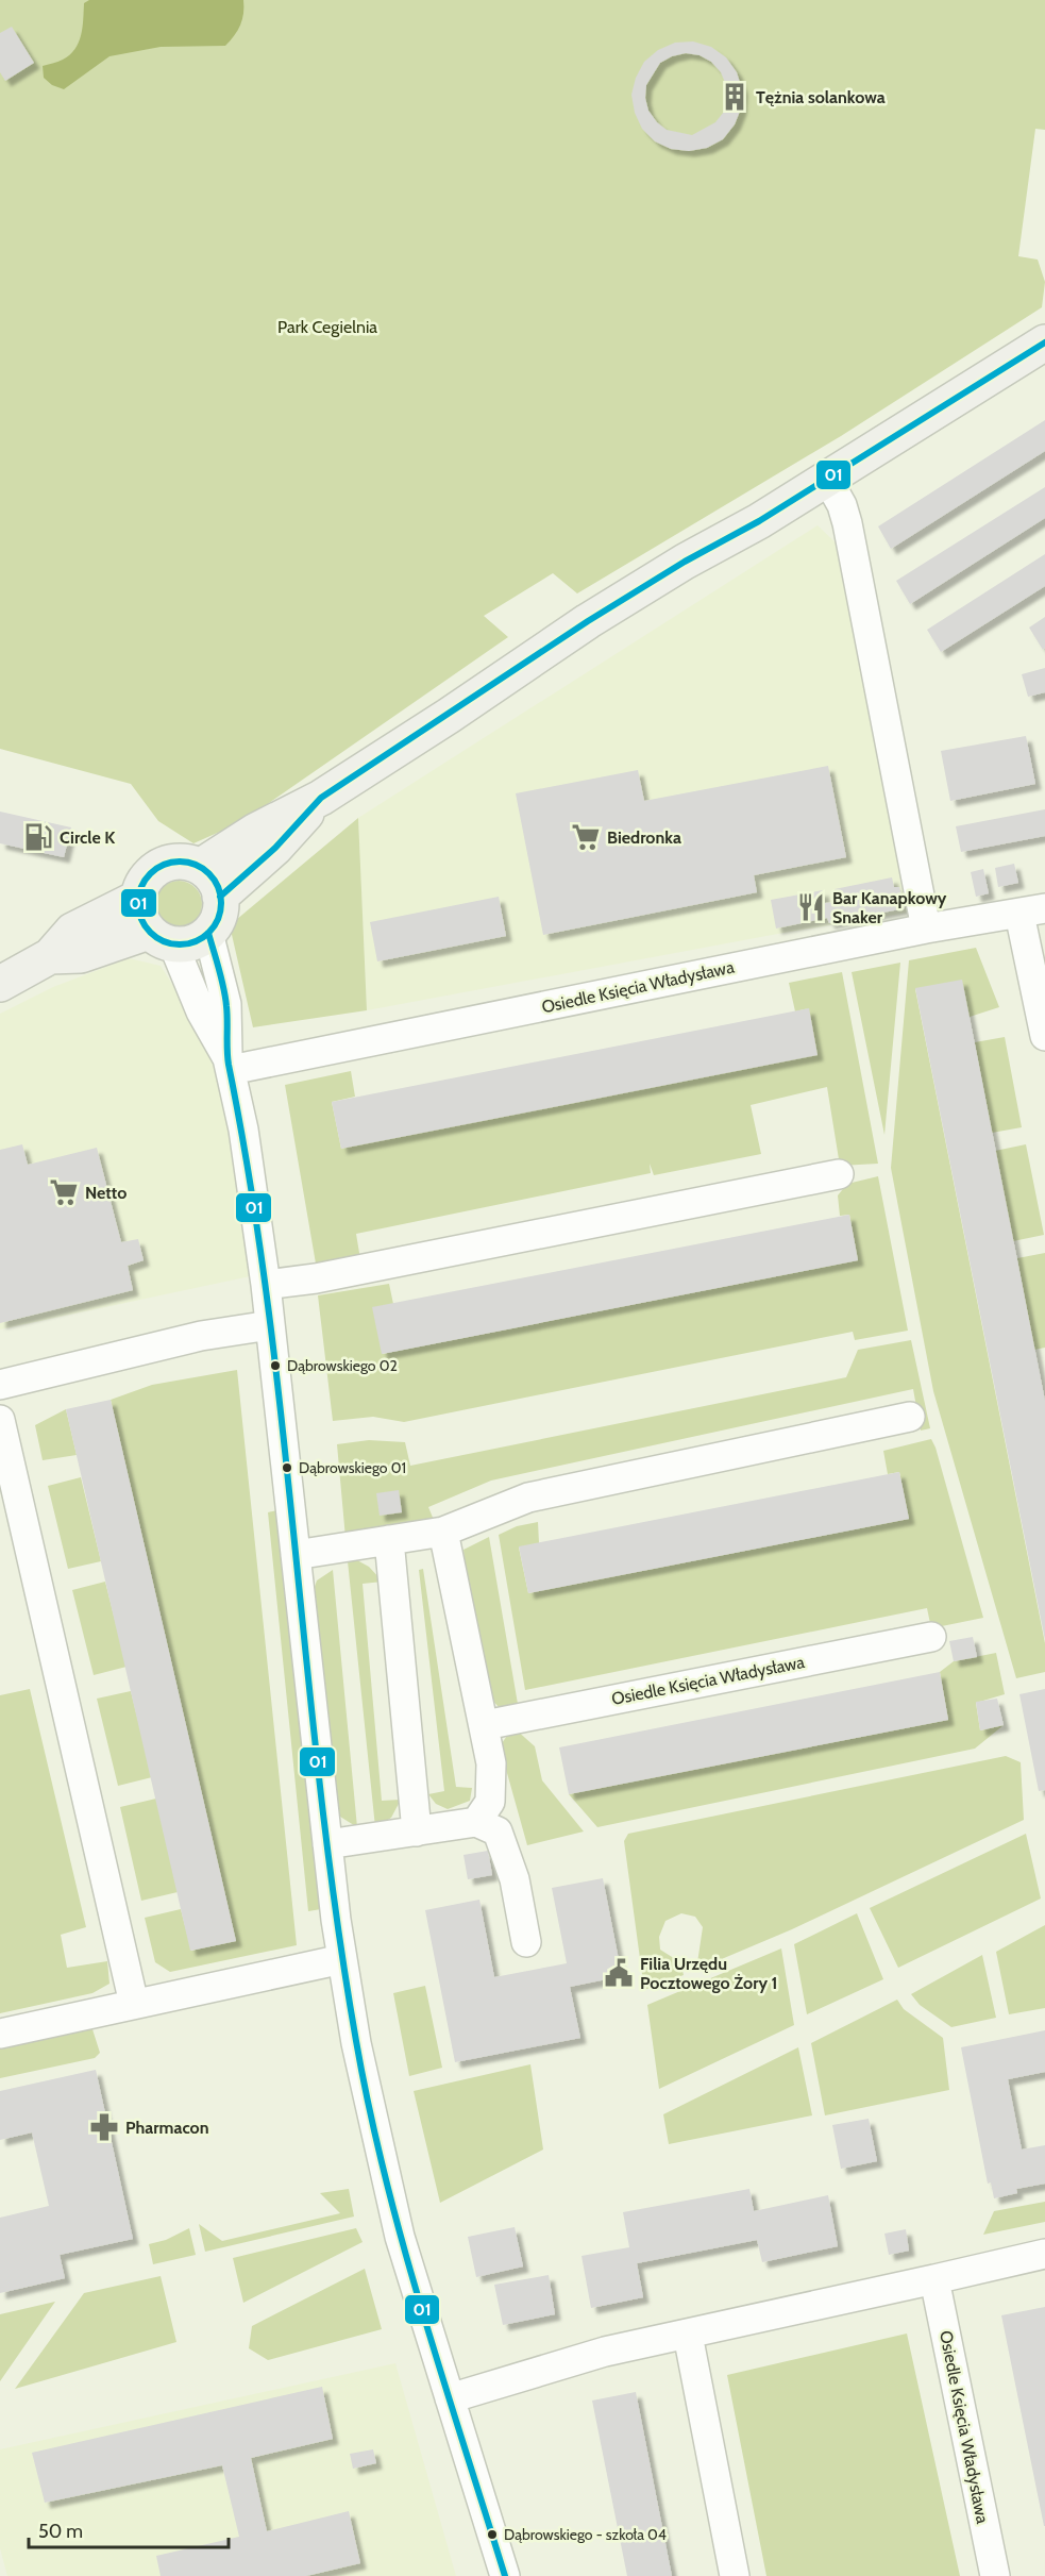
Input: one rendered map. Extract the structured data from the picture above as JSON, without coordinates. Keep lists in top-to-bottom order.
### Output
{
  "streets": {
    "street": ["Osiedle Księcia Władysława"]
  },
  "parks": ["Park Cegielnia"],
  "places": {
    "building": ["Tężnia solankowa"],
    "fuel station": ["Circle K"],
    "supermarket": ["Biedronka", "Netto"],
    "restaurant": ["Bar Kanapkowy Snaker"],
    "other": ["Dąbrowskiego 02", "Dąbrowskiego 01", "Dąbrowskiego - szkoła 04"],
    "public building": ["Filia Urzędu Pocztowego Żory 1"],
    "pharmacy": ["Pharmacon"]
  },
  "lines": ["transit line 01"],
  "scale_bar": "50 m"
}
